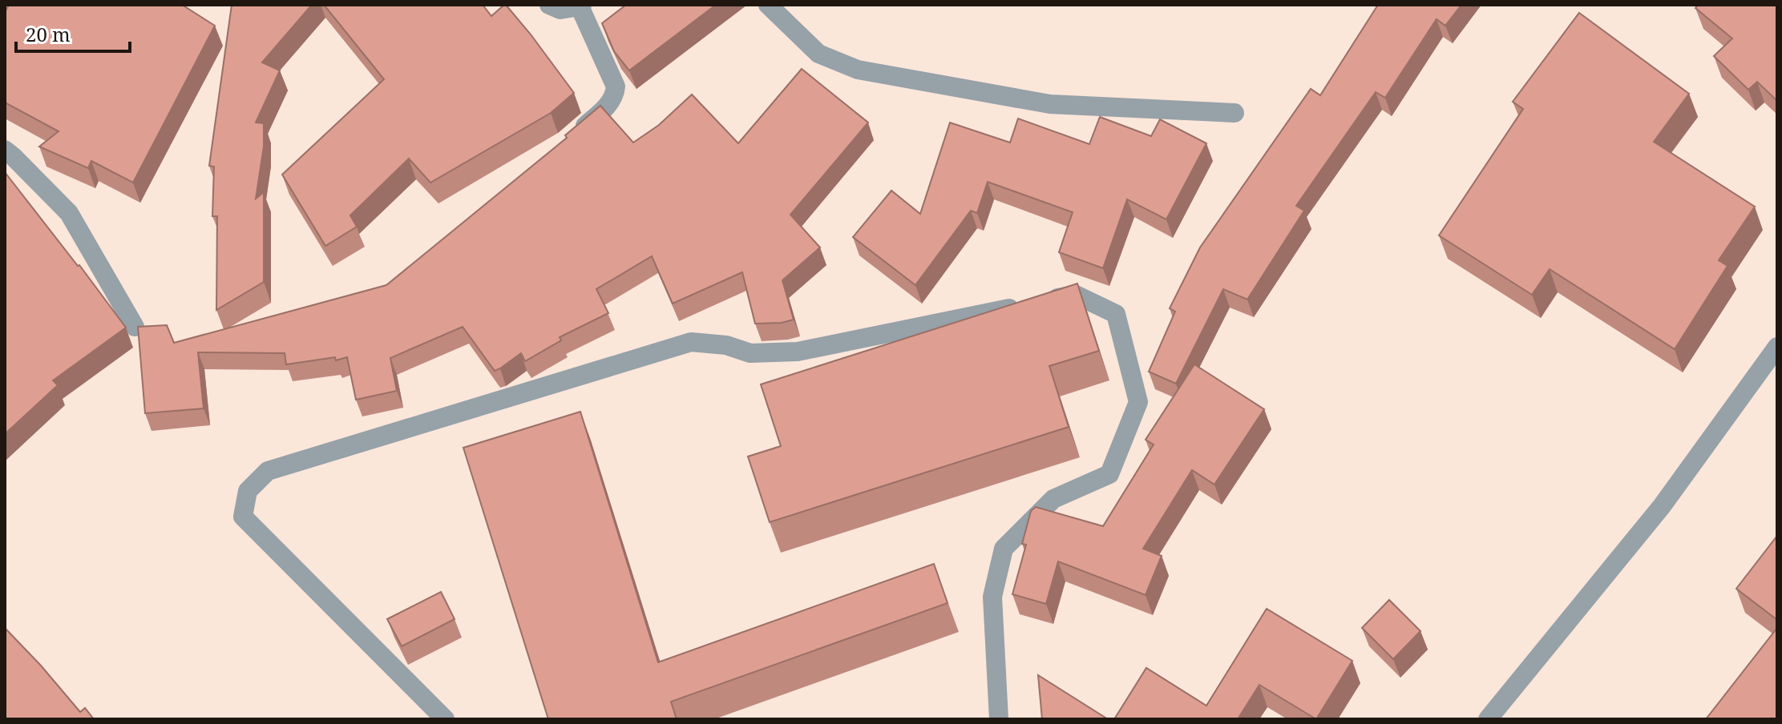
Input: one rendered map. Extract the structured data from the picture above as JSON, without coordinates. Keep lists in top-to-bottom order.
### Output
{
  "scale_bar": "20 m"
}
